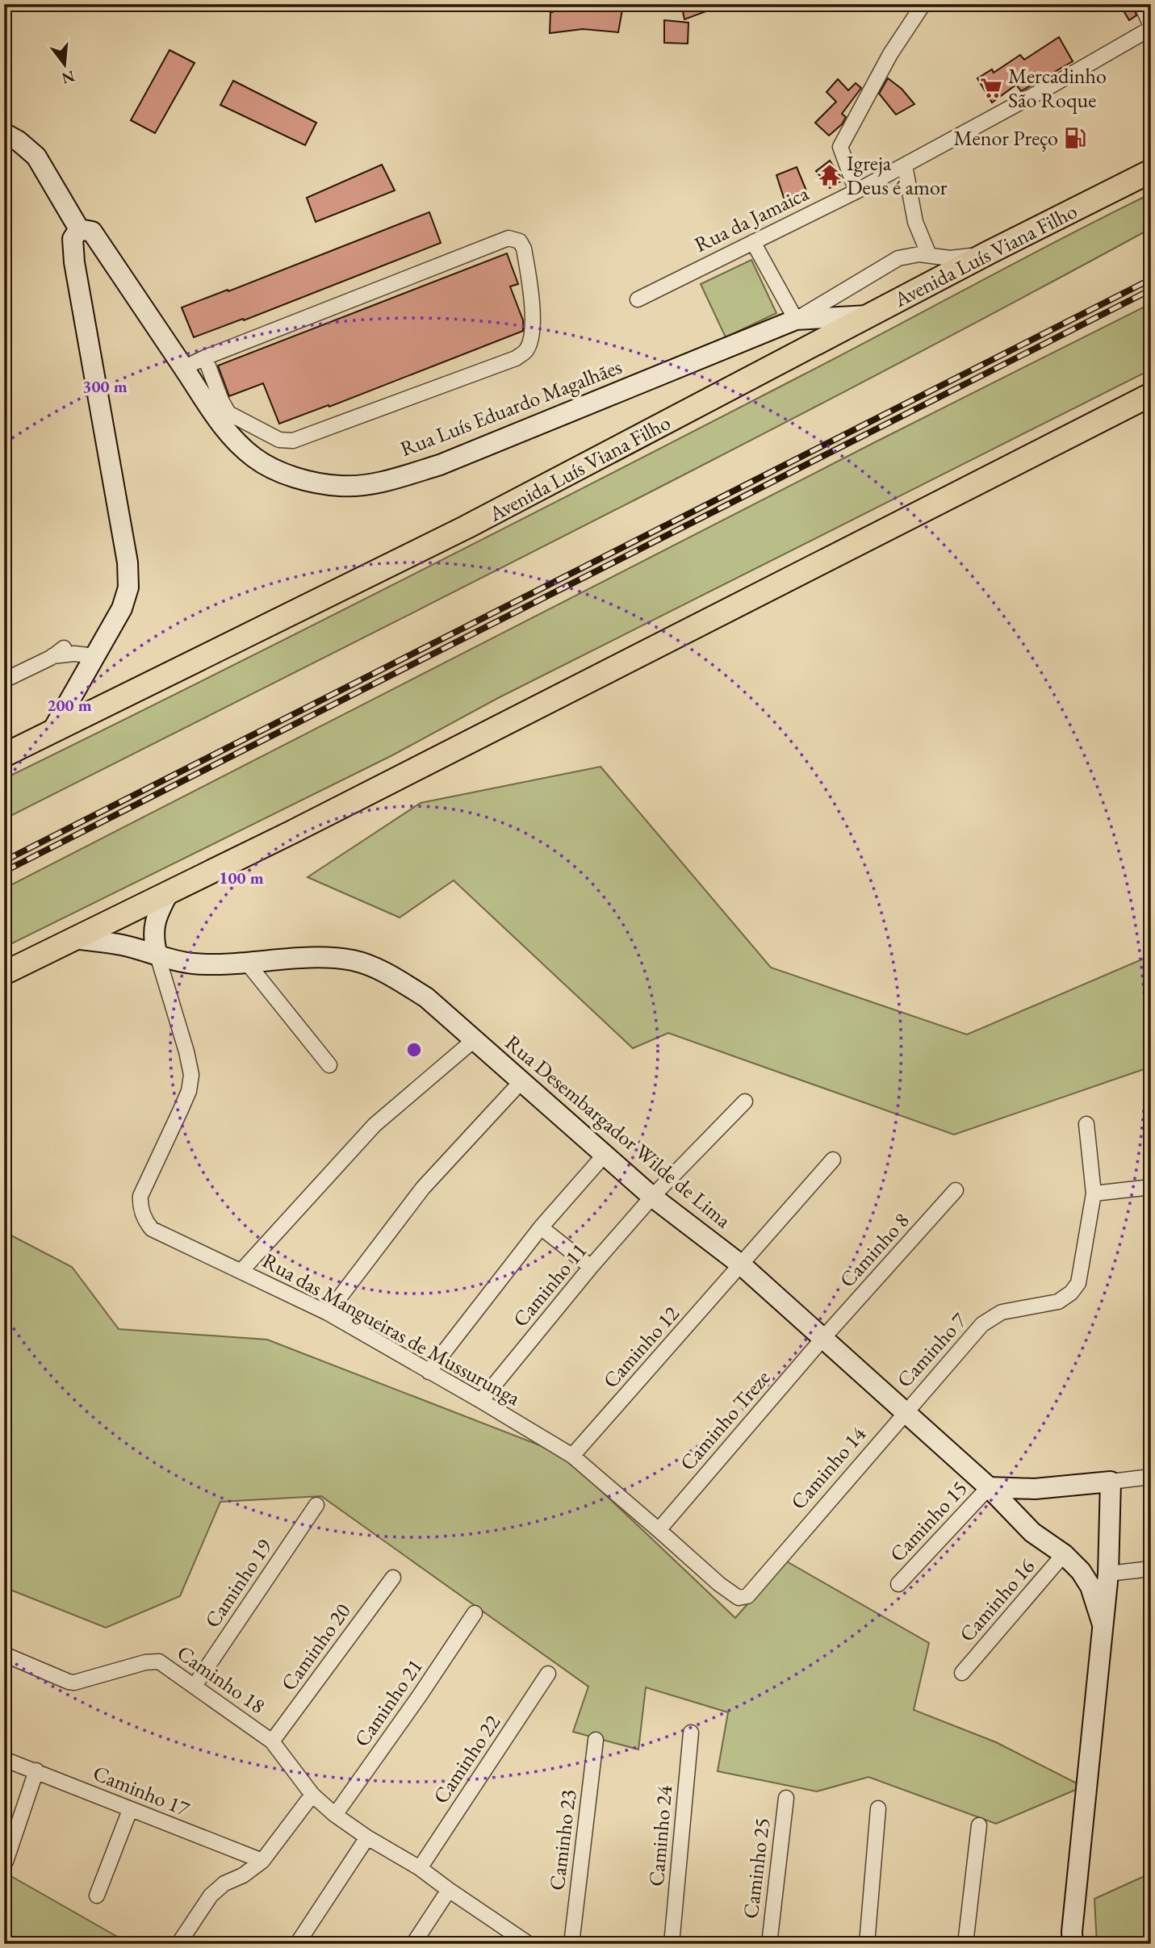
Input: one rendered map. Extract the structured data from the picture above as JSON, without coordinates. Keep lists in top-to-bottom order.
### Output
{
  "streets": {
    "highway": ["Avenida Luís Viana Filho"],
    "main road": ["Rua Luís Eduardo Magalhães", "Rua Desembargador Wilde de Lima"],
    "street": [
      "Rua da Jamaica",
      "Caminho 8",
      "Caminho 11",
      "Rua das Mangueiras de Mussurunga",
      "Caminho 12",
      "Caminho 7",
      "Caminho Treze",
      "Caminho 14",
      "Caminho 15",
      "Caminho 19",
      "Caminho 16",
      "Caminho 20",
      "Caminho 18",
      "Caminho 21",
      "Caminho 22",
      "Caminho 17",
      "Caminho 24",
      "Caminho 23",
      "Caminho 25"
    ]
  },
  "crossings": [
    ["Avenida Luís Viana Filho", "Rua Luís Eduardo Magalhães"],
    ["Rua Desembargador Wilde de Lima", "Caminho 8"],
    ["Rua Desembargador Wilde de Lima", "Caminho 11"],
    ["Rua Desembargador Wilde de Lima", "Rua das Mangueiras de Mussurunga"],
    ["Rua Desembargador Wilde de Lima", "Caminho 12"],
    ["Rua Desembargador Wilde de Lima", "Caminho 7"],
    ["Rua Desembargador Wilde de Lima", "Caminho Treze"],
    ["Rua Desembargador Wilde de Lima", "Caminho 14"],
    ["Rua Desembargador Wilde de Lima", "Caminho 15"],
    ["Rua Desembargador Wilde de Lima", "Caminho 16"],
    ["Caminho 8", "Caminho Treze"],
    ["Caminho 11", "Rua das Mangueiras de Mussurunga"],
    ["Rua das Mangueiras de Mussurunga", "Caminho 12"],
    ["Rua das Mangueiras de Mussurunga", "Caminho Treze"],
    ["Rua das Mangueiras de Mussurunga", "Caminho 14"],
    ["Caminho 7", "Caminho 14"],
    ["Caminho 19", "Caminho 18"],
    ["Caminho 20", "Caminho 18"],
    ["Caminho 18", "Caminho 21"],
    ["Caminho 18", "Caminho 22"]
  ],
  "places": {
    "supermarket": ["Mercadinho São Roque"],
    "fuel station": ["Menor Preço"],
    "temple": ["Igreja Deus é amor"]
  },
  "north": "bottom",
  "rings": ["300 m", "200 m", "100 m"]
}
